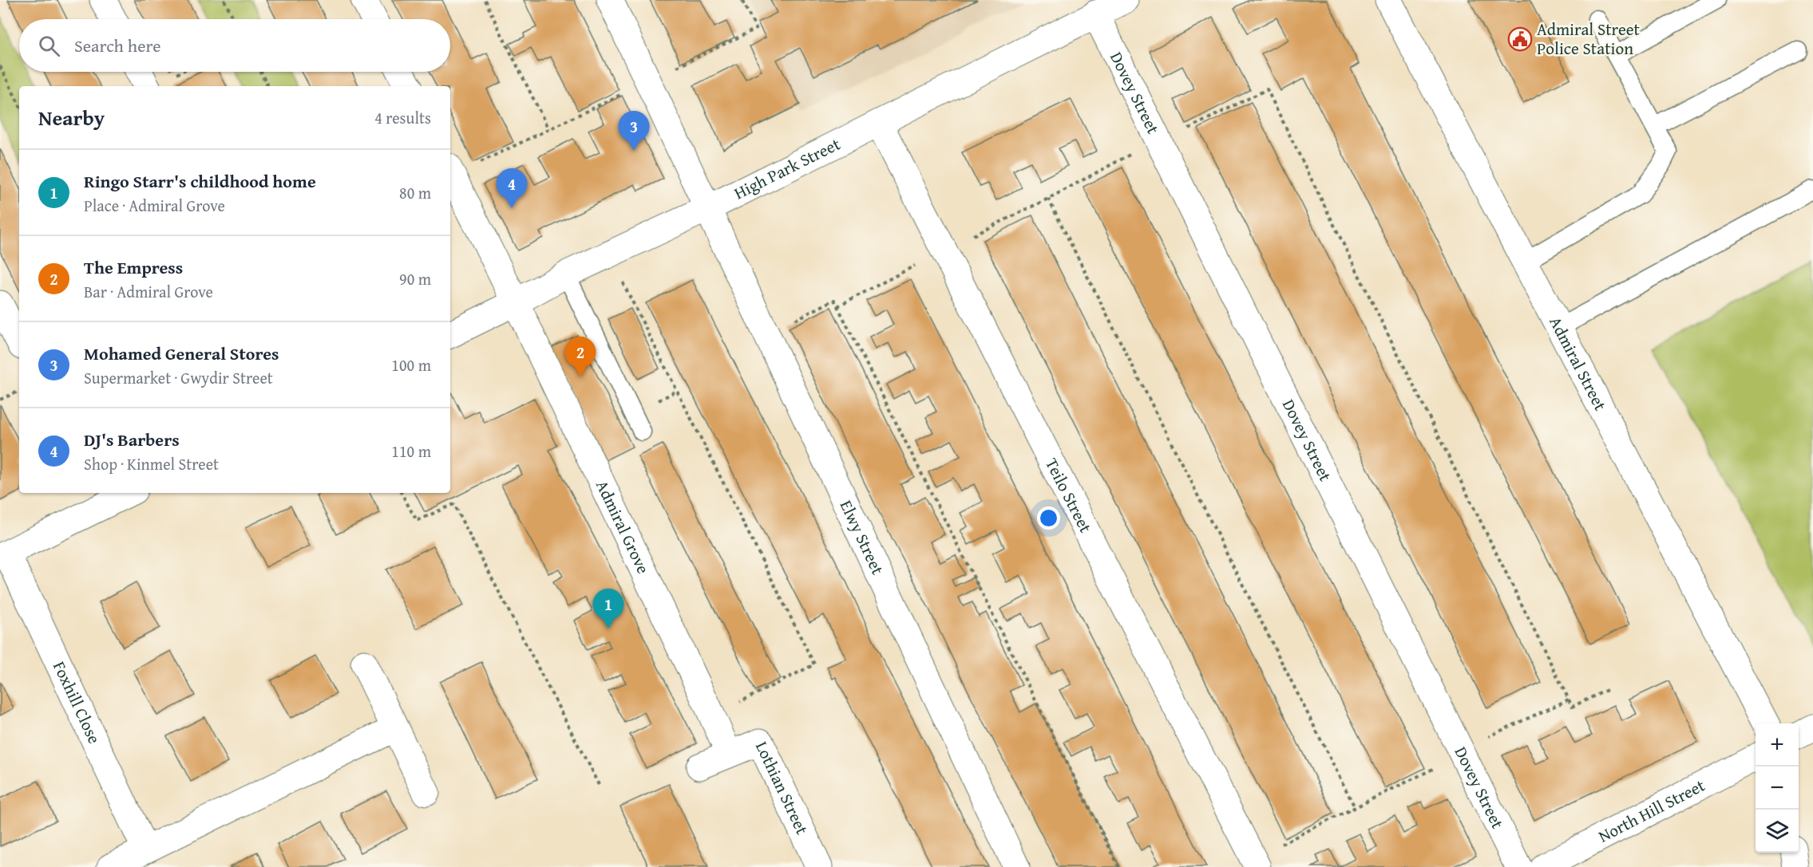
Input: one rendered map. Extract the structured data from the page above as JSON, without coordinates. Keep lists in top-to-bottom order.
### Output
{
  "streets": {
    "street": [
      "Dovey Street",
      "High Park Street",
      "Admiral Street",
      "Teilo Street",
      "Admiral Grove",
      "Elwy Street",
      "Foxhill Close",
      "Lothian Street",
      "North Hill Street"
    ]
  },
  "crossings": [
    ["Dovey Street", "High Park Street"],
    ["High Park Street", "Teilo Street"],
    ["High Park Street", "Admiral Grove"],
    ["High Park Street", "Elwy Street"],
    ["Admiral Grove", "Lothian Street"]
  ],
  "places": {
    "public building": ["Admiral Street Police Station"]
  },
  "page": {
    "search": "Search here",
    "heading": ["Nearby", "4 results"],
    "pins": [
      "3",
      "4",
      "2",
      "1"
    ],
    "list": [
      {
        "mark": "1",
        "name": "Ringo Starr's childhood home",
        "note": "Place · Admiral Grove",
        "value": "80 m"
      },
      {
        "mark": "2",
        "name": "The Empress",
        "note": "Bar · Admiral Grove",
        "value": "90 m"
      },
      {
        "mark": "3",
        "name": "Mohamed General Stores",
        "note": "Supermarket · Gwydir Street",
        "value": "100 m"
      },
      {
        "mark": "4",
        "name": "DJ's Barbers",
        "note": "Shop · Kinmel Street",
        "value": "110 m"
      }
    ],
    "map_buttons": ["+", "−"]
  }
}
